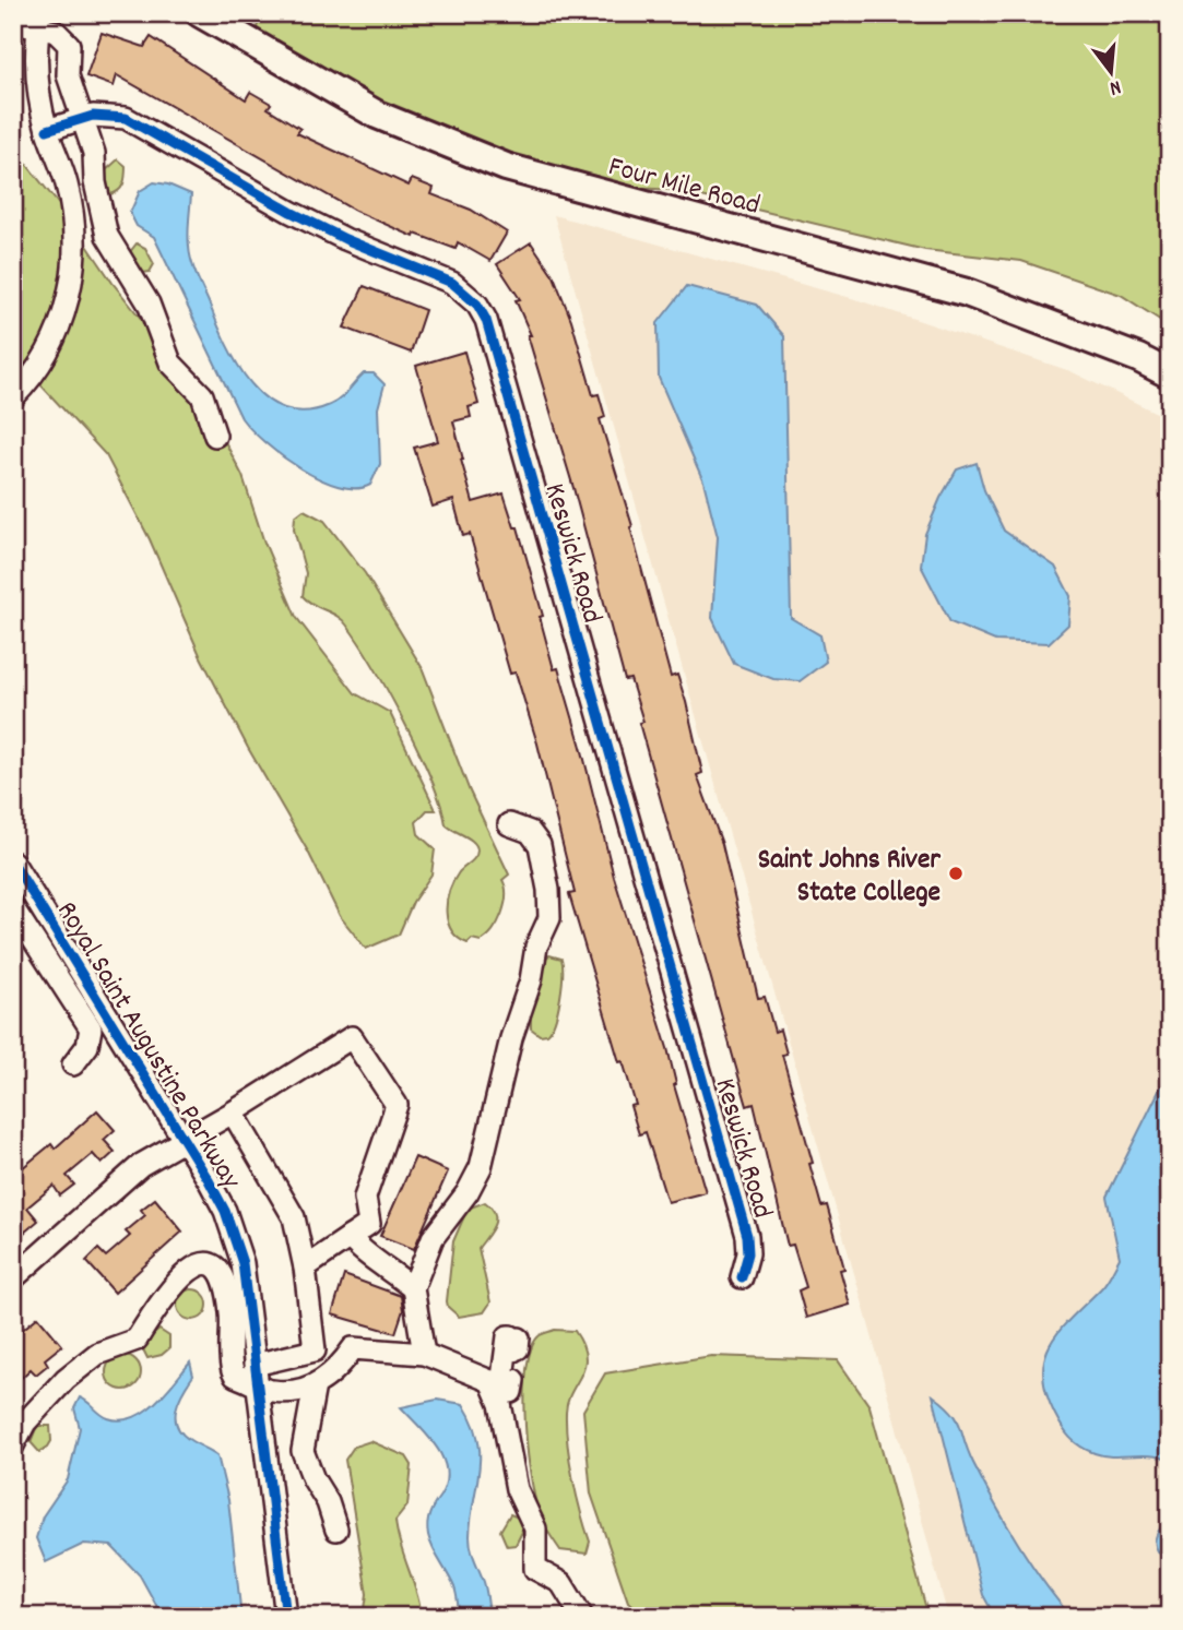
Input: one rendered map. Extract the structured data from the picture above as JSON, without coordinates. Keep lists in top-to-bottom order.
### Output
{
  "streets": {
    "main road": ["Four Mile Road"],
    "street": ["Keswick Road", "Royal Saint Augustine Parkway"]
  },
  "places": ["Saint Johns River State College"],
  "north": "bottom"
}
